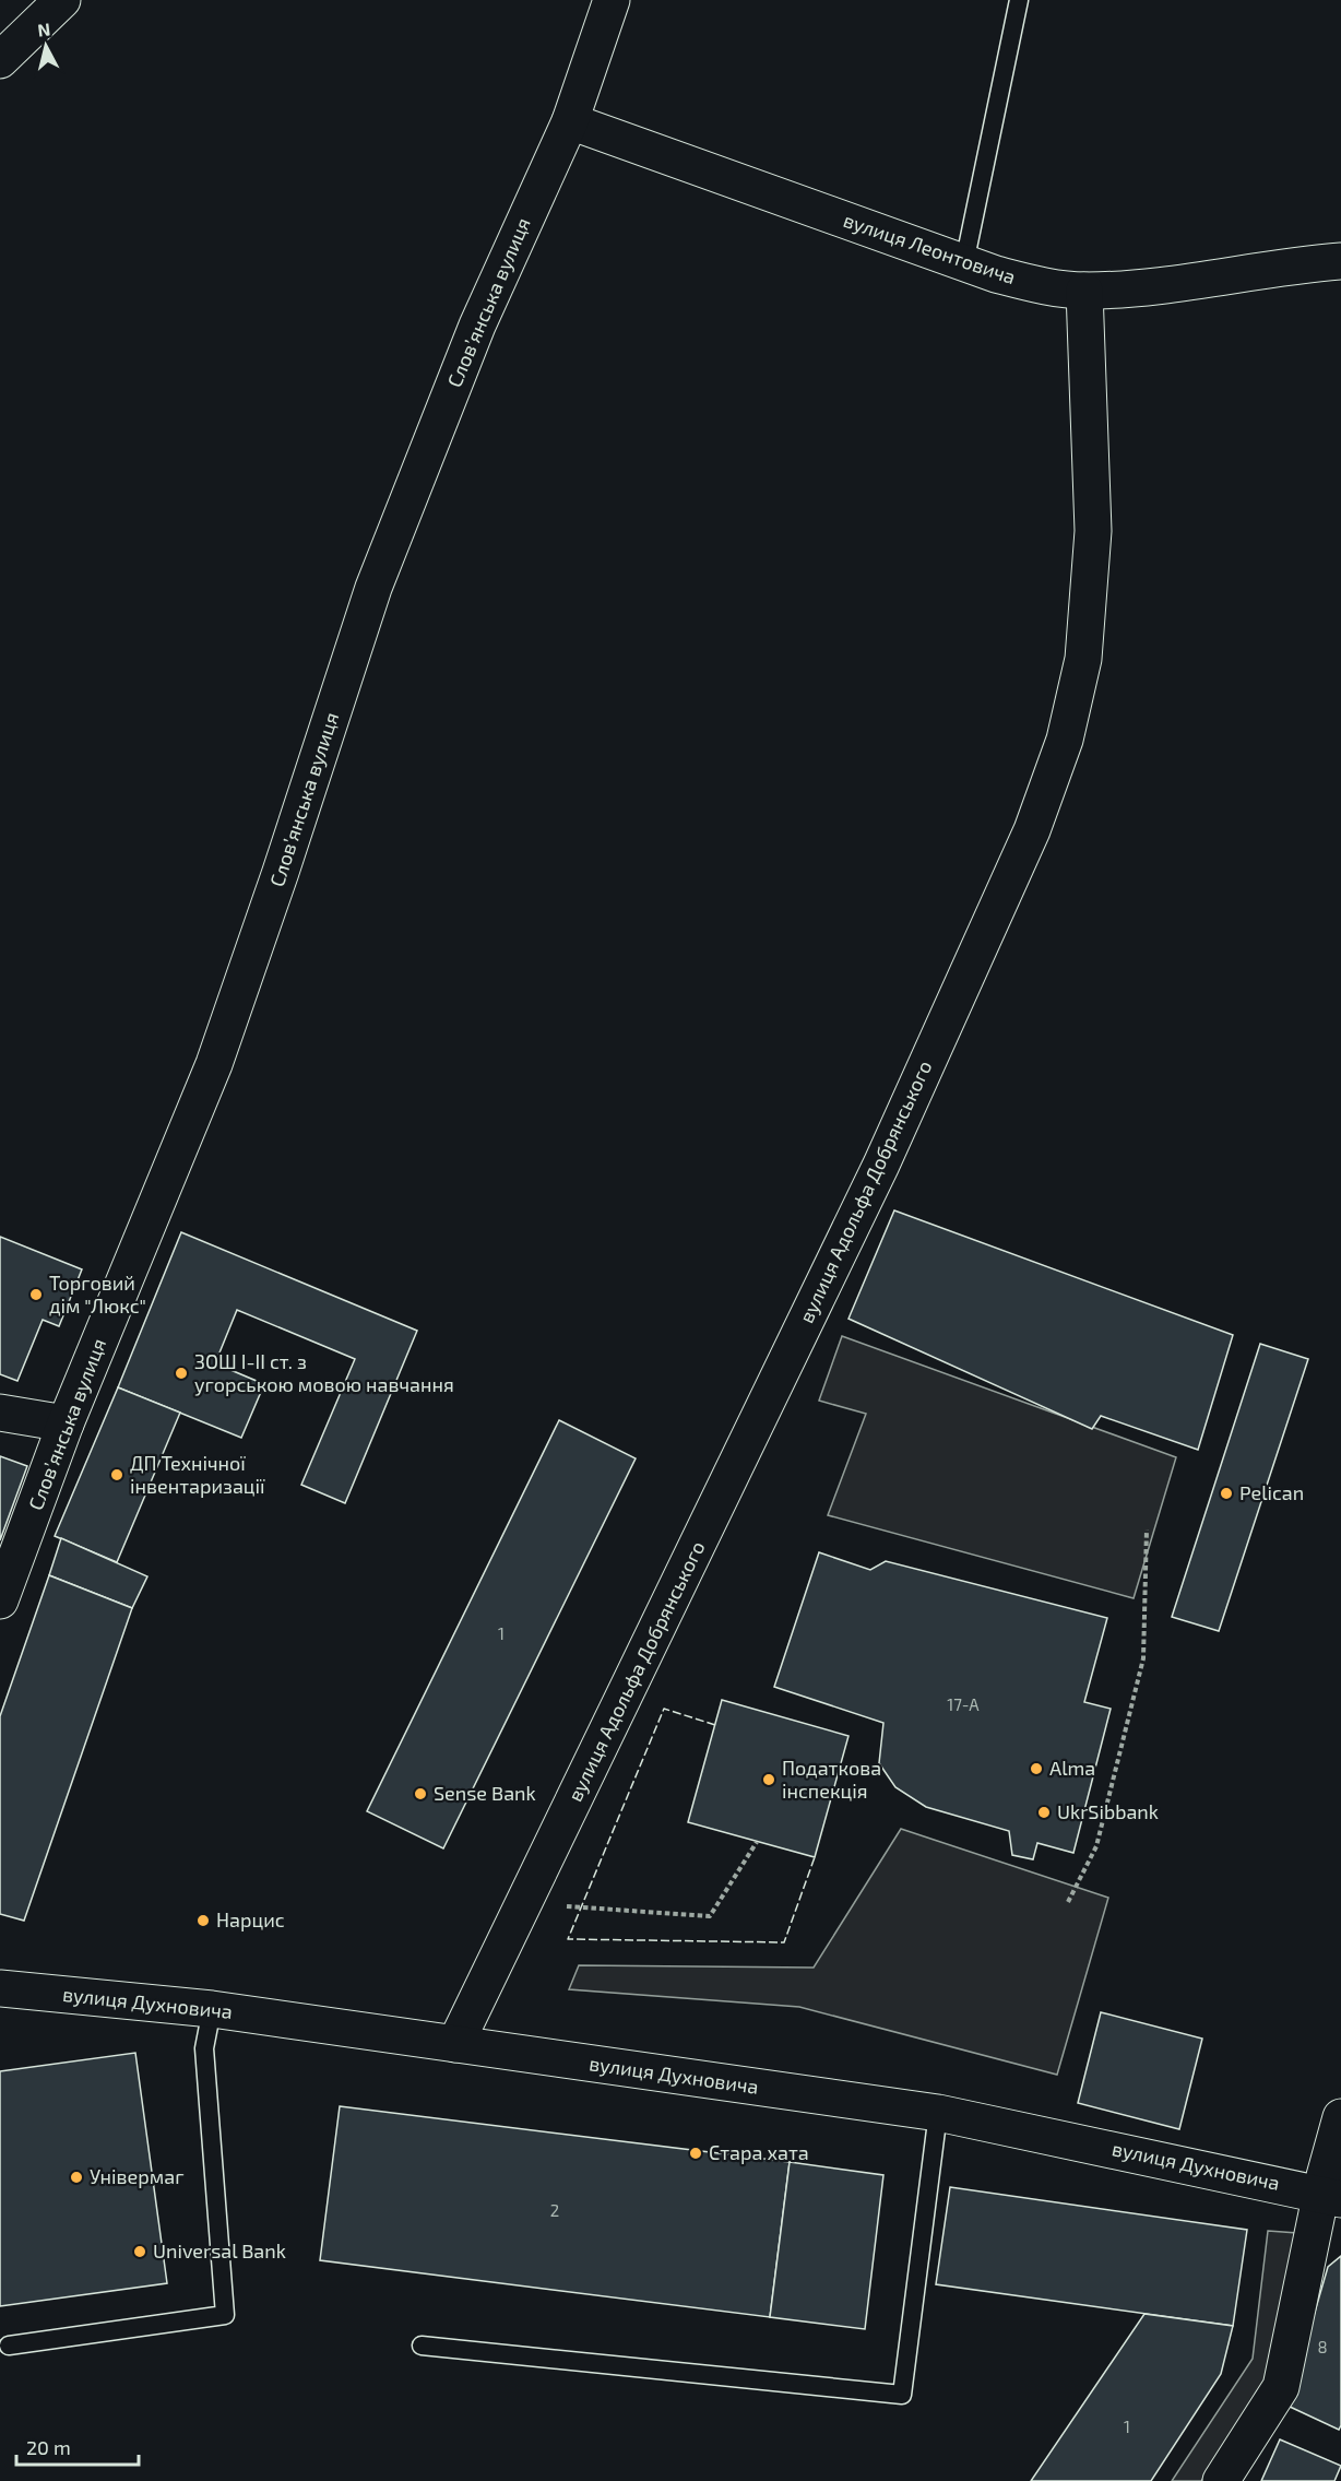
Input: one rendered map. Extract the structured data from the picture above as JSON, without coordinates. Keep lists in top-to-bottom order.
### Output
{
  "streets": {
    "street": [
      "вулиця Леонтовича",
      "Словʼянська вулиця",
      "вулиця Адольфа Добрянського",
      "вулиця Духновича"
    ]
  },
  "crossings": [
    ["вулиця Леонтовича", "Словʼянська вулиця"],
    ["вулиця Леонтовича", "вулиця Адольфа Добрянського"],
    ["вулиця Адольфа Добрянського", "вулиця Духновича"]
  ],
  "places": [
    "Торговий дім \"Люкс\"",
    "ЗОШ І-ІІ ст. з угорською мовою навчання",
    "ДП Технічної інвентаризації",
    "Pelican",
    "Alma",
    "Податкова інспекція",
    "Sense Bank",
    "UkrSibbank",
    "Нарцис",
    "Стара хата",
    "Універмаг",
    "Universal Bank"
  ],
  "house_numbers": [
    "1",
    "17-А",
    "2",
    "8",
    "1"
  ],
  "scale_bar": "20 m",
  "north": "top"
}
